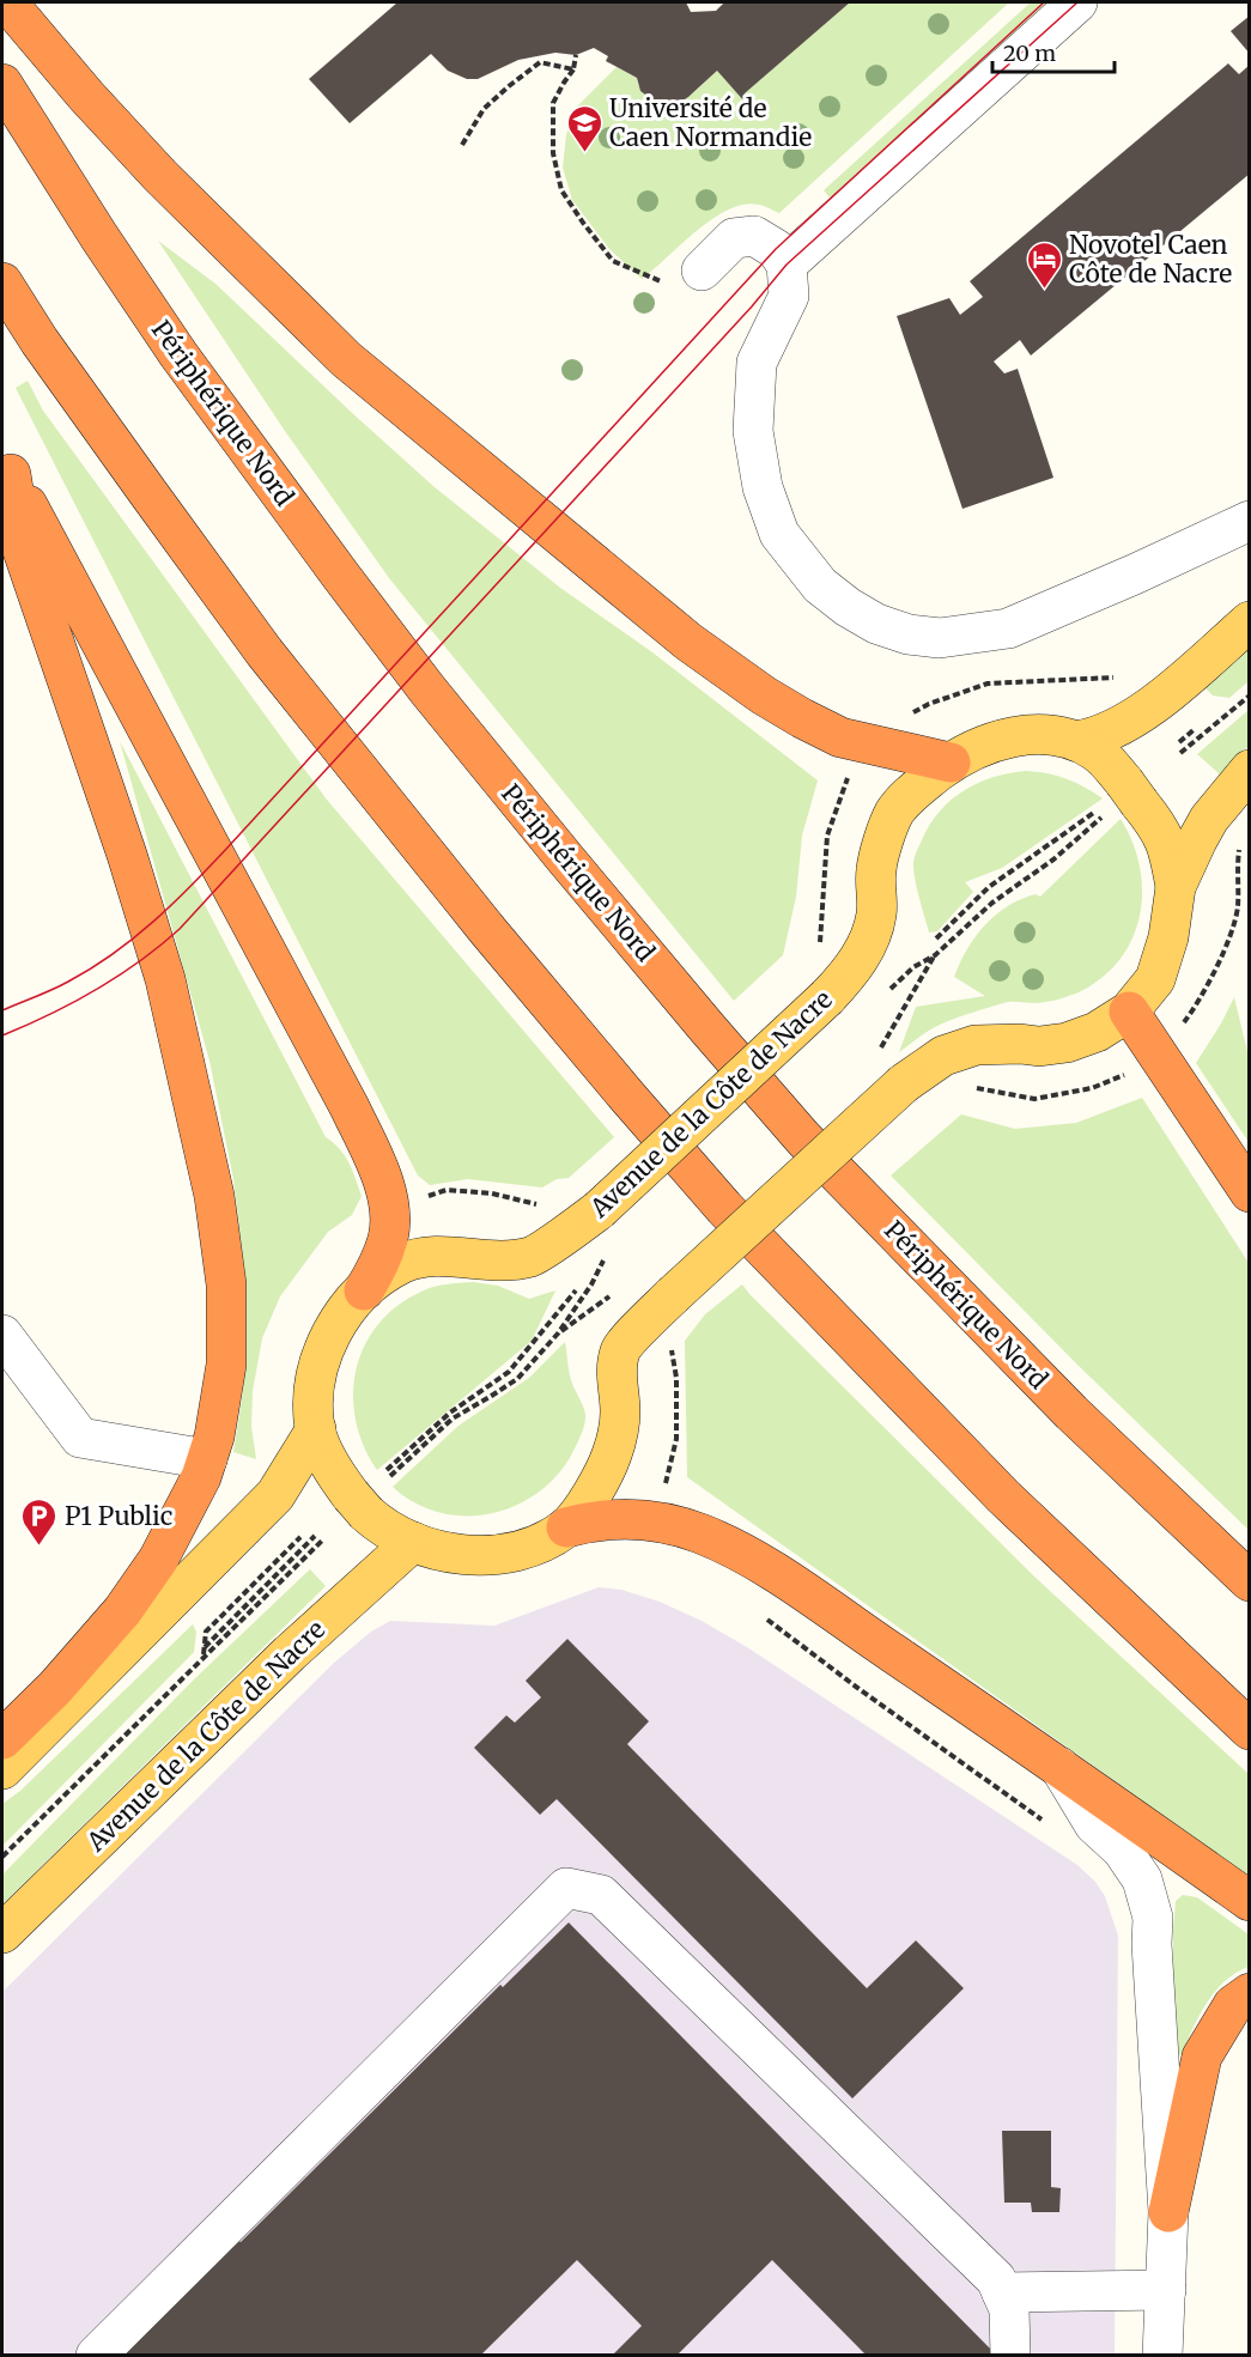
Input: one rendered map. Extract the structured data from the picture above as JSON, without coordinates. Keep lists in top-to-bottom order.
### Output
{
  "streets": {
    "highway": ["Périphérique Nord"],
    "main road": ["Avenue de la Côte de Nacre"]
  },
  "places": {
    "school or university": ["Université de Caen Normandie"],
    "hotel": ["Novotel Caen Côte de Nacre"],
    "parking": ["P1 Public"]
  },
  "scale_bar": "20 m"
}
